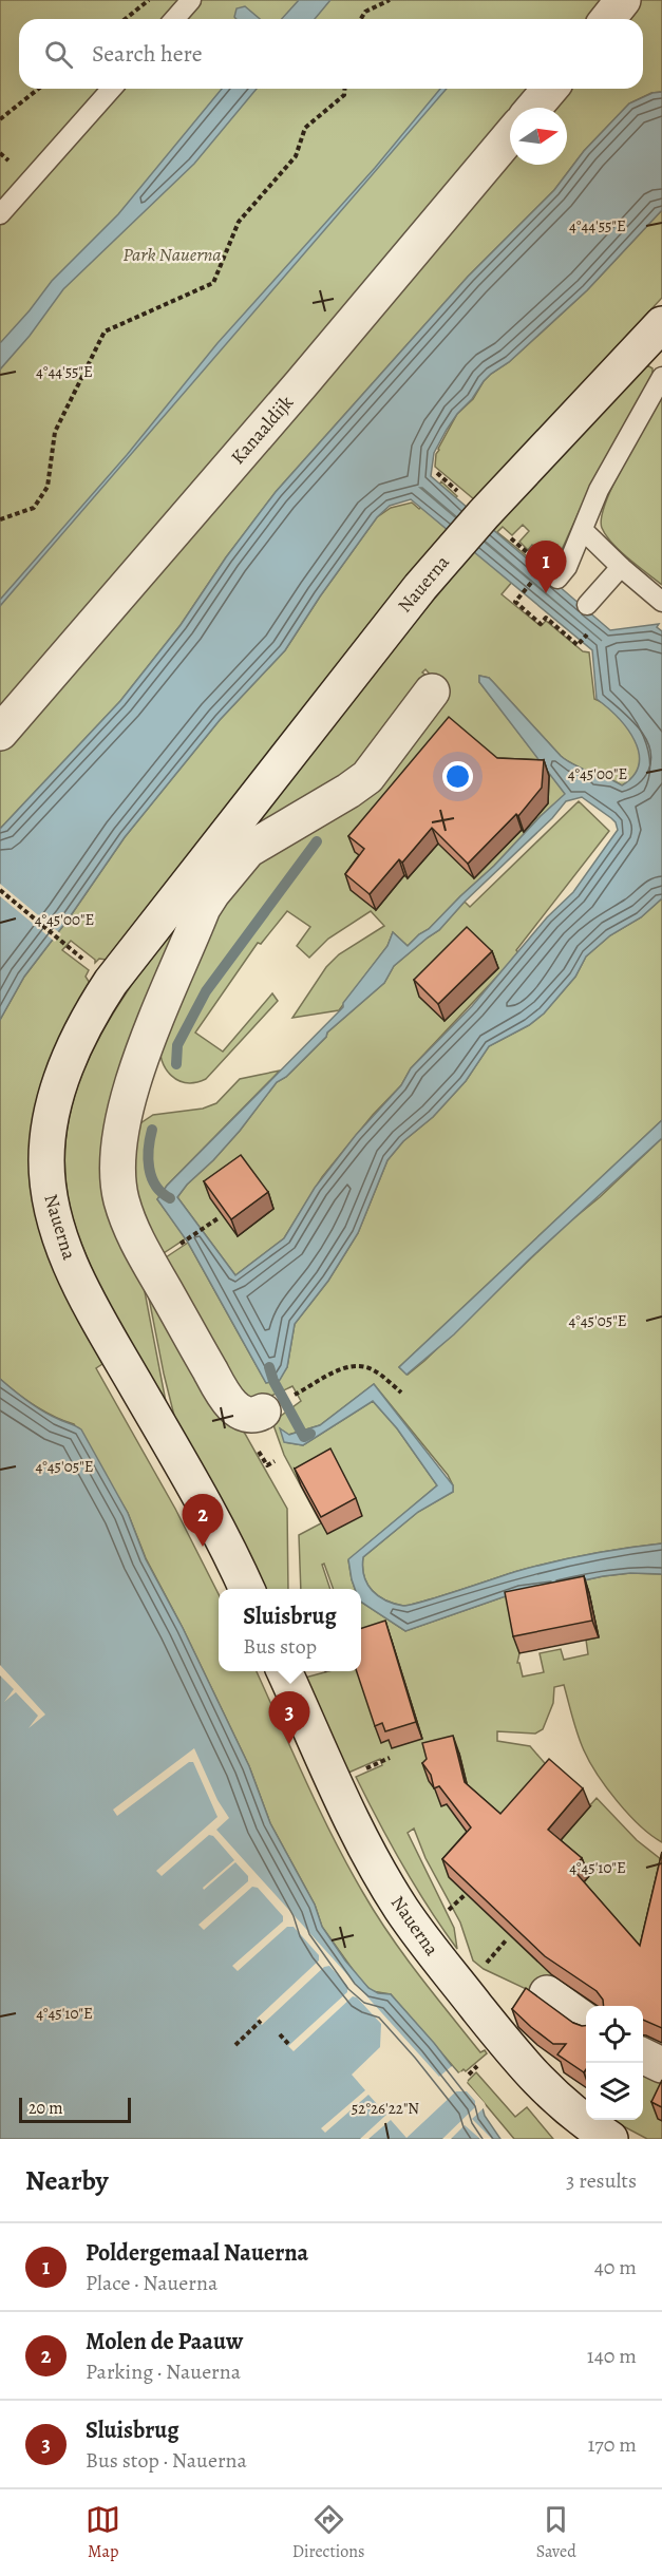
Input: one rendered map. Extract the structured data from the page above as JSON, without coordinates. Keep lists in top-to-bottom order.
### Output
{
  "streets": {
    "street": ["Kanaaldijk", "Nauerna"]
  },
  "parks": ["Park Nauerna"],
  "scale_bar": "20 m",
  "north": "right",
  "page": {
    "search": "Search here",
    "pins": ["1", "2", "3"],
    "popup": ["Sluisbrug", "Bus stop"],
    "scale": "20 m",
    "heading": ["Nearby", "3 results"],
    "list": [
      {
        "mark": "1",
        "name": "Poldergemaal Nauerna",
        "note": "Place · Nauerna",
        "value": "40 m"
      },
      {
        "mark": "2",
        "name": "Molen de Paauw",
        "note": "Parking · Nauerna",
        "value": "140 m"
      },
      {
        "mark": "3",
        "name": "Sluisbrug",
        "note": "Bus stop · Nauerna",
        "value": "170 m"
      }
    ],
    "nav": ["Map", "Directions", "Saved"]
  },
  "coordinates": [
    "4°44'55\"E",
    "4°45'00\"E",
    "4°45'05\"E",
    "4°45'10\"E",
    "52°26'22\"N"
  ]
}
